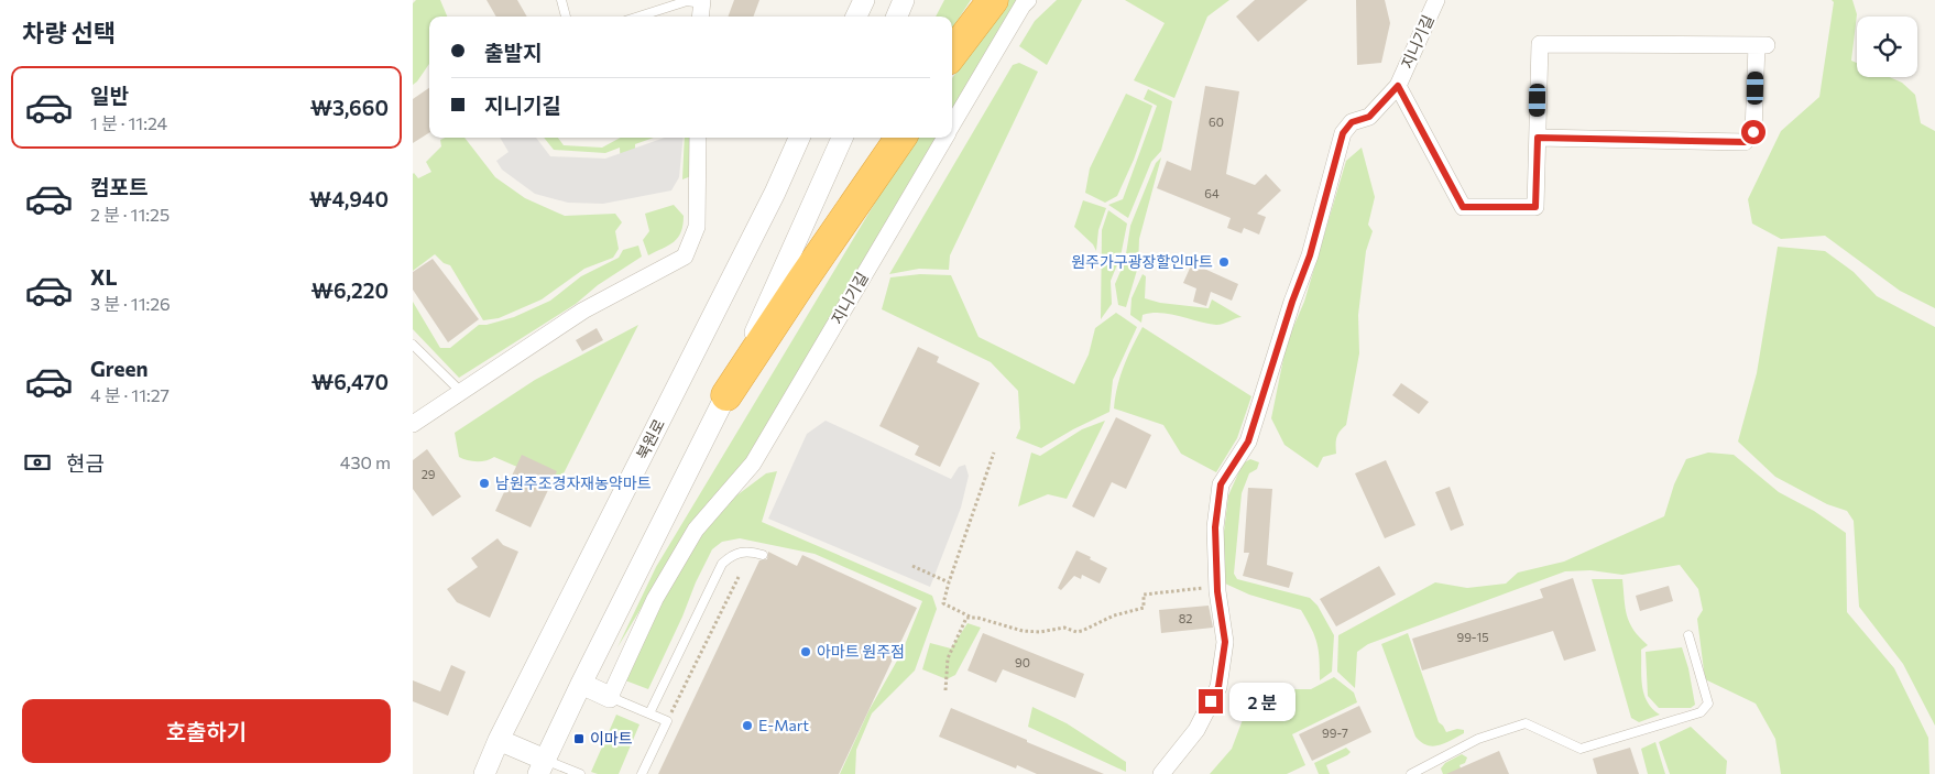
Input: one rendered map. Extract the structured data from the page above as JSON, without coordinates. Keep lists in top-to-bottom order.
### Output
{
  "streets": {
    "street": ["지니기길", "북원로"]
  },
  "places": {
    "other": [
      "원주가구광장할인마트",
      "남원주조경자재농약마트",
      "아마트 원주점",
      "E-Mart"
    ],
    "transit": ["이마트"]
  },
  "house_numbers": [
    "60",
    "64",
    "29",
    "82",
    "99-15",
    "90",
    "99-7"
  ],
  "page": {
    "heading": "차량 선택",
    "banner": ["출발지", "지니기길"],
    "list": [
      {
        "name": "일반",
        "note": "1 분 · 11:24",
        "value": "₩3,660"
      },
      {
        "name": "컴포트",
        "note": "2 분 · 11:25",
        "value": "₩4,940"
      },
      {
        "name": "XL",
        "note": "3 분 · 11:26",
        "value": "₩6,220"
      },
      {
        "name": "Green",
        "note": "4 분 · 11:27",
        "value": "₩6,470"
      }
    ],
    "pay": ["현금", "430 m"],
    "bubble": "2 분",
    "buttons": "호출하기"
  }
}
